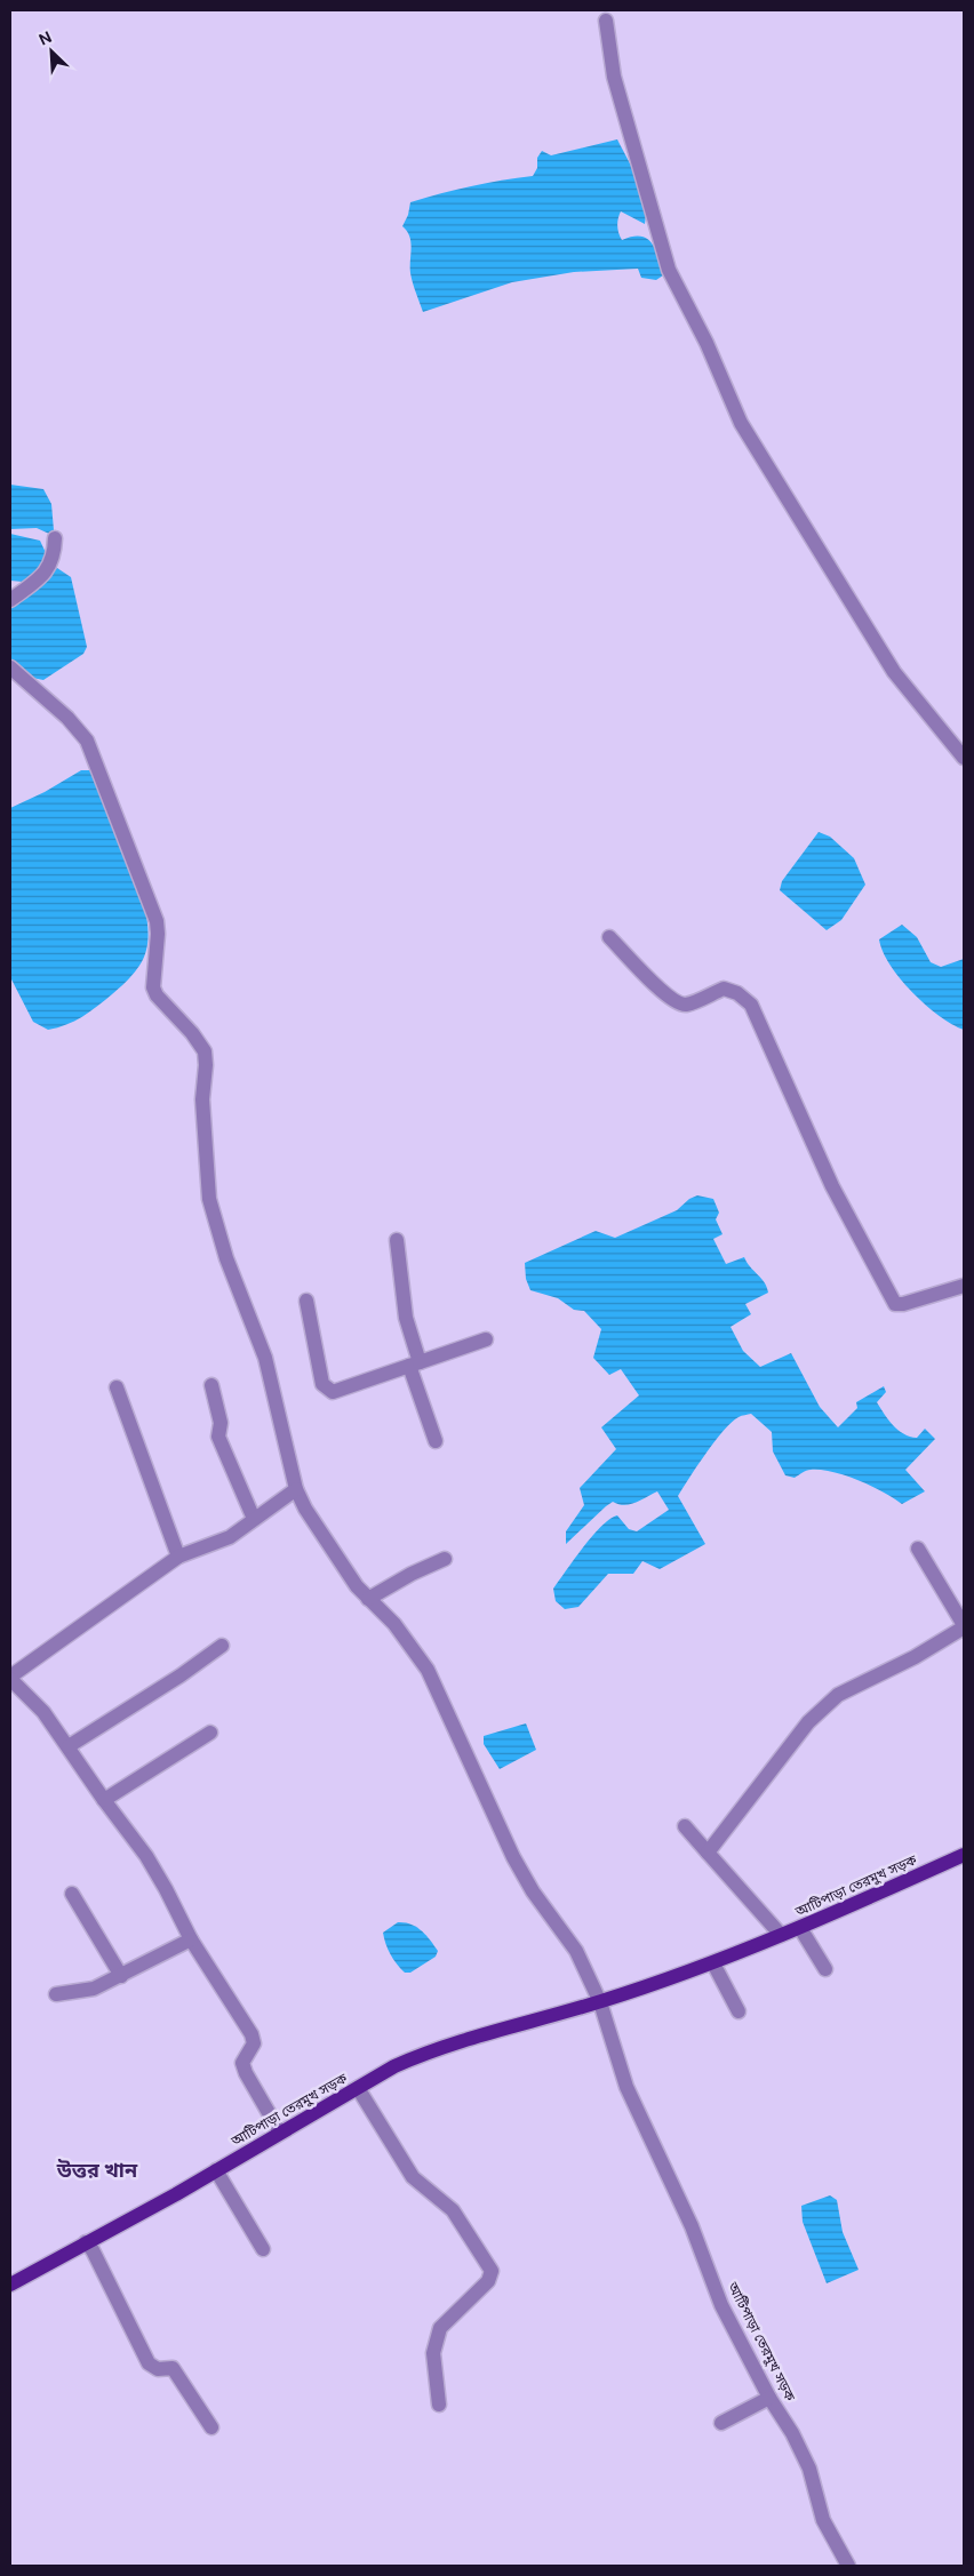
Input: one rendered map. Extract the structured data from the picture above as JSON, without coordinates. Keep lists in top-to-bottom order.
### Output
{
  "streets": {
    "main road": ["আটিপাড়া তেরমুখ সড়ক"]
  },
  "districts": ["উত্তর খান"],
  "north": "top left"
}
